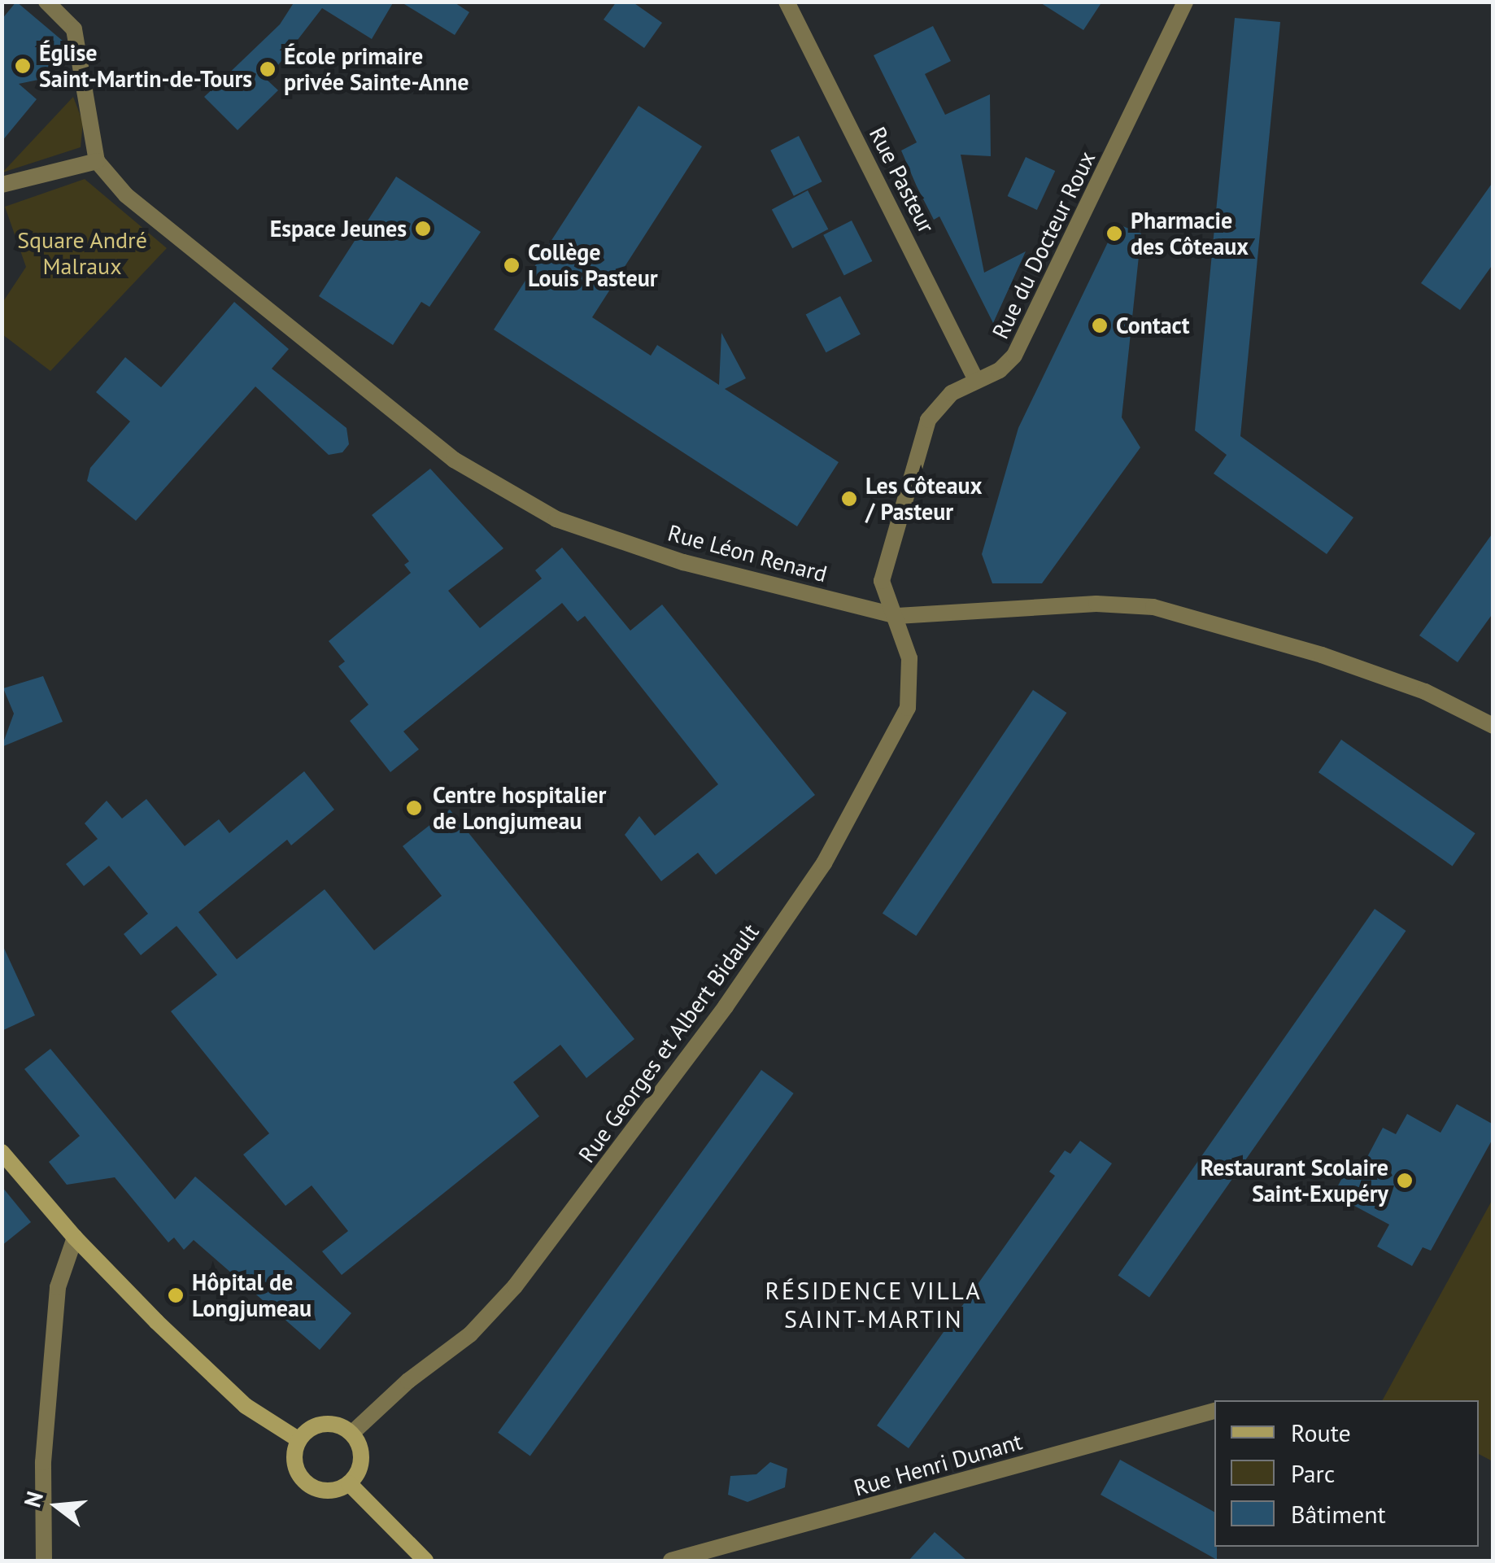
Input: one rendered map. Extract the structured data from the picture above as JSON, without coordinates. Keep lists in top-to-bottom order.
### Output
{
  "streets": {
    "street": [
      "Rue Pasteur",
      "Rue du Docteur Roux",
      "Rue Léon Renard",
      "Rue Georges et Albert Bidault",
      "Rue Henri Dunant"
    ]
  },
  "crossings": [
    ["Rue Pasteur", "Rue du Docteur Roux"],
    ["Rue du Docteur Roux", "Rue Léon Renard"],
    ["Rue du Docteur Roux", "Rue Georges et Albert Bidault"],
    ["Rue Léon Renard", "Rue Georges et Albert Bidault"]
  ],
  "districts": ["RÉSIDENCE VILLA SAINT-MARTIN"],
  "parks": ["Square André Malraux"],
  "places": [
    "Église Saint-Martin-de-Tours",
    "École primaire privée Sainte-Anne",
    "Espace Jeunes",
    "Pharmacie des Côteaux",
    "Collège Louis Pasteur",
    "Contact",
    "Les Côteaux / Pasteur",
    "Centre hospitalier de Longjumeau",
    "Restaurant Scolaire Saint-Exupéry",
    "Hôpital de Longjumeau"
  ],
  "legend": ["Route", "Parc", "Bâtiment"],
  "north": "left"
}
